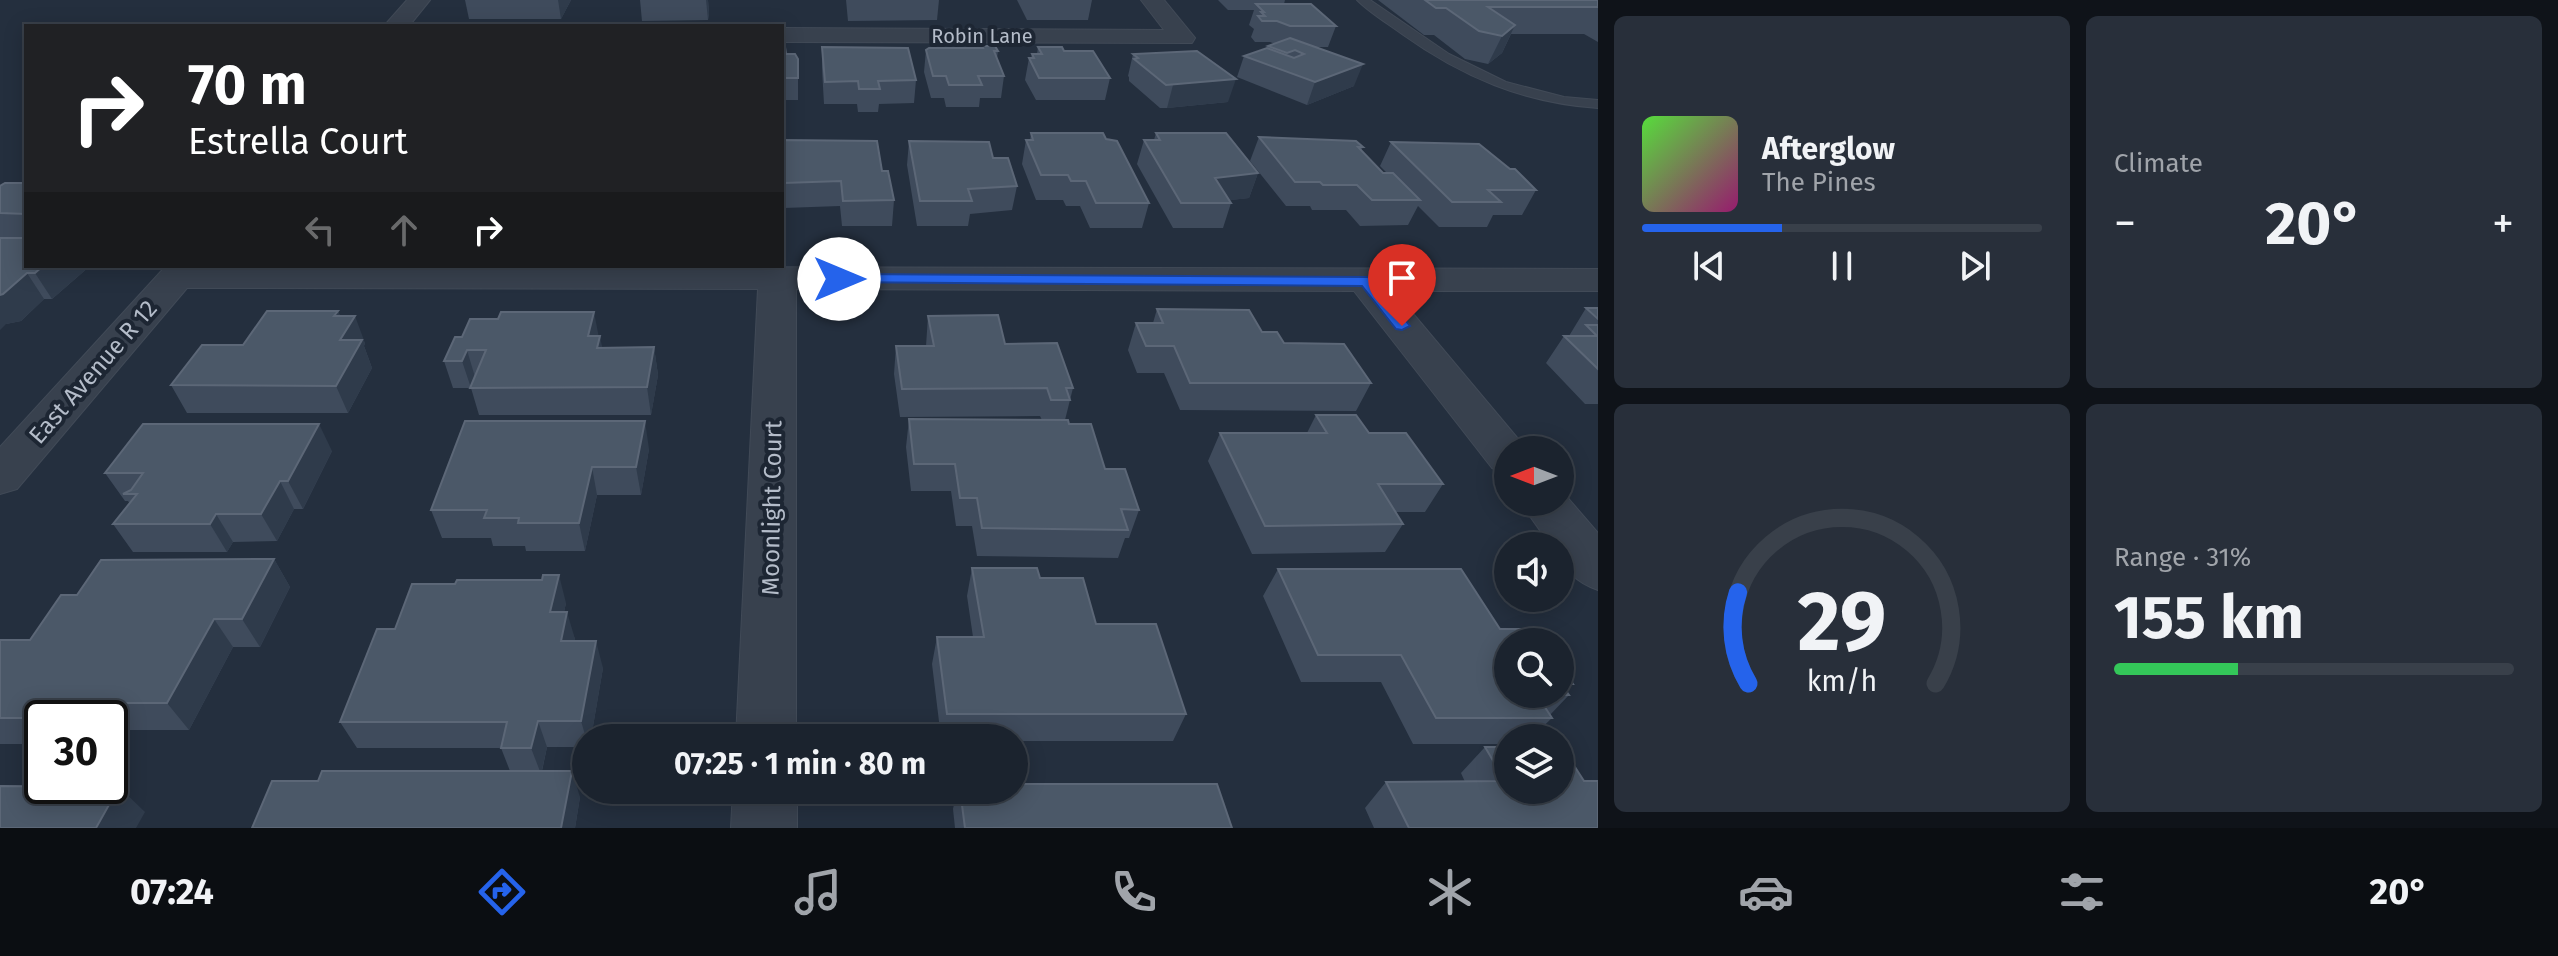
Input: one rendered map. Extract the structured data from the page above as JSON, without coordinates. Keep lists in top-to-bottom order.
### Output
{
  "streets": {
    "street": ["Robin Lane", "East Avenue R 12", "Moonlight Court"]
  },
  "north": "left",
  "page": {
    "tile": [
      "Climate",
      ["Range · 31%", "155 km"]
    ],
    "turn": ["70 m", "Estrella Court"],
    "song": ["Afterglow", "The Pines"],
    "heat": ["−", "20°", "+"],
    "limit": "30",
    "trip": "07:25 · 1 min · 80 m",
    "tabs": ["07:24", "20°"],
    "gauge": ["29", "km/h"]
  }
}
